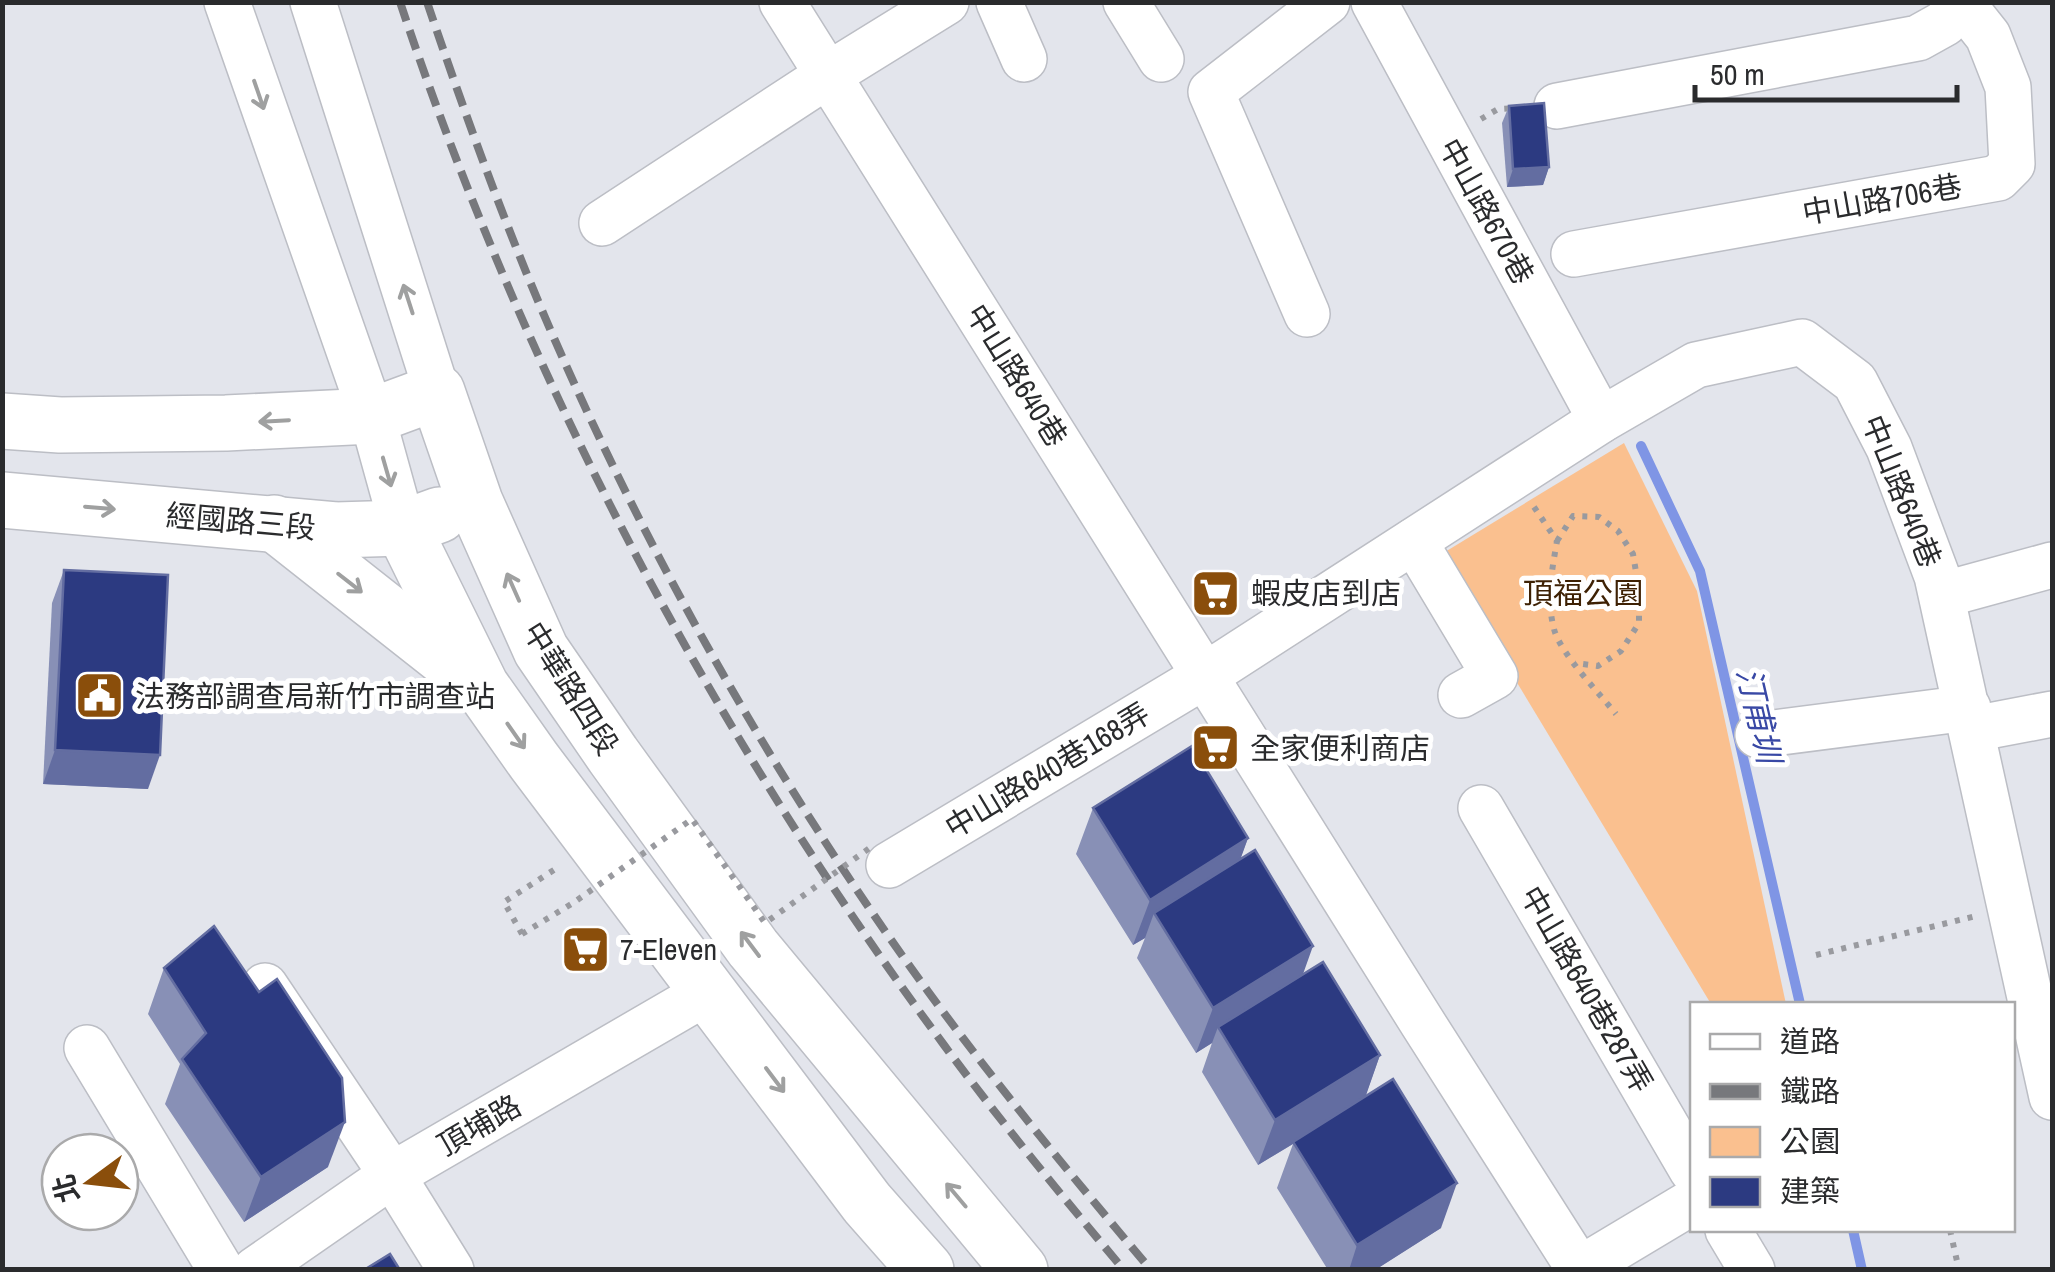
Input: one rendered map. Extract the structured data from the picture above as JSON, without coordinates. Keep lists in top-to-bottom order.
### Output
{
  "streets": {
    "main road": ["經國路三段", "中華路四段"],
    "street": [
      "中山路706巷",
      "中山路670巷",
      "中山路640巷",
      "中山路640巷168弄",
      "中山路640巷287弄",
      "頂埔路"
    ]
  },
  "crossings": [
    ["中山路670巷", "中山路640巷"],
    ["中山路640巷", "中山路640巷168弄"],
    ["經國路三段", "中華路四段"]
  ],
  "water": ["汀甫圳"],
  "parks": ["頂福公園"],
  "places": {
    "supermarket": ["蝦皮店到店", "全家便利商店", "7-Eleven"],
    "public building": ["法務部調查局新竹市調查站"]
  },
  "legend": [
    "道路",
    "鐵路",
    "公園",
    "建築"
  ],
  "scale_bar": "50 m",
  "north": "left"
}
